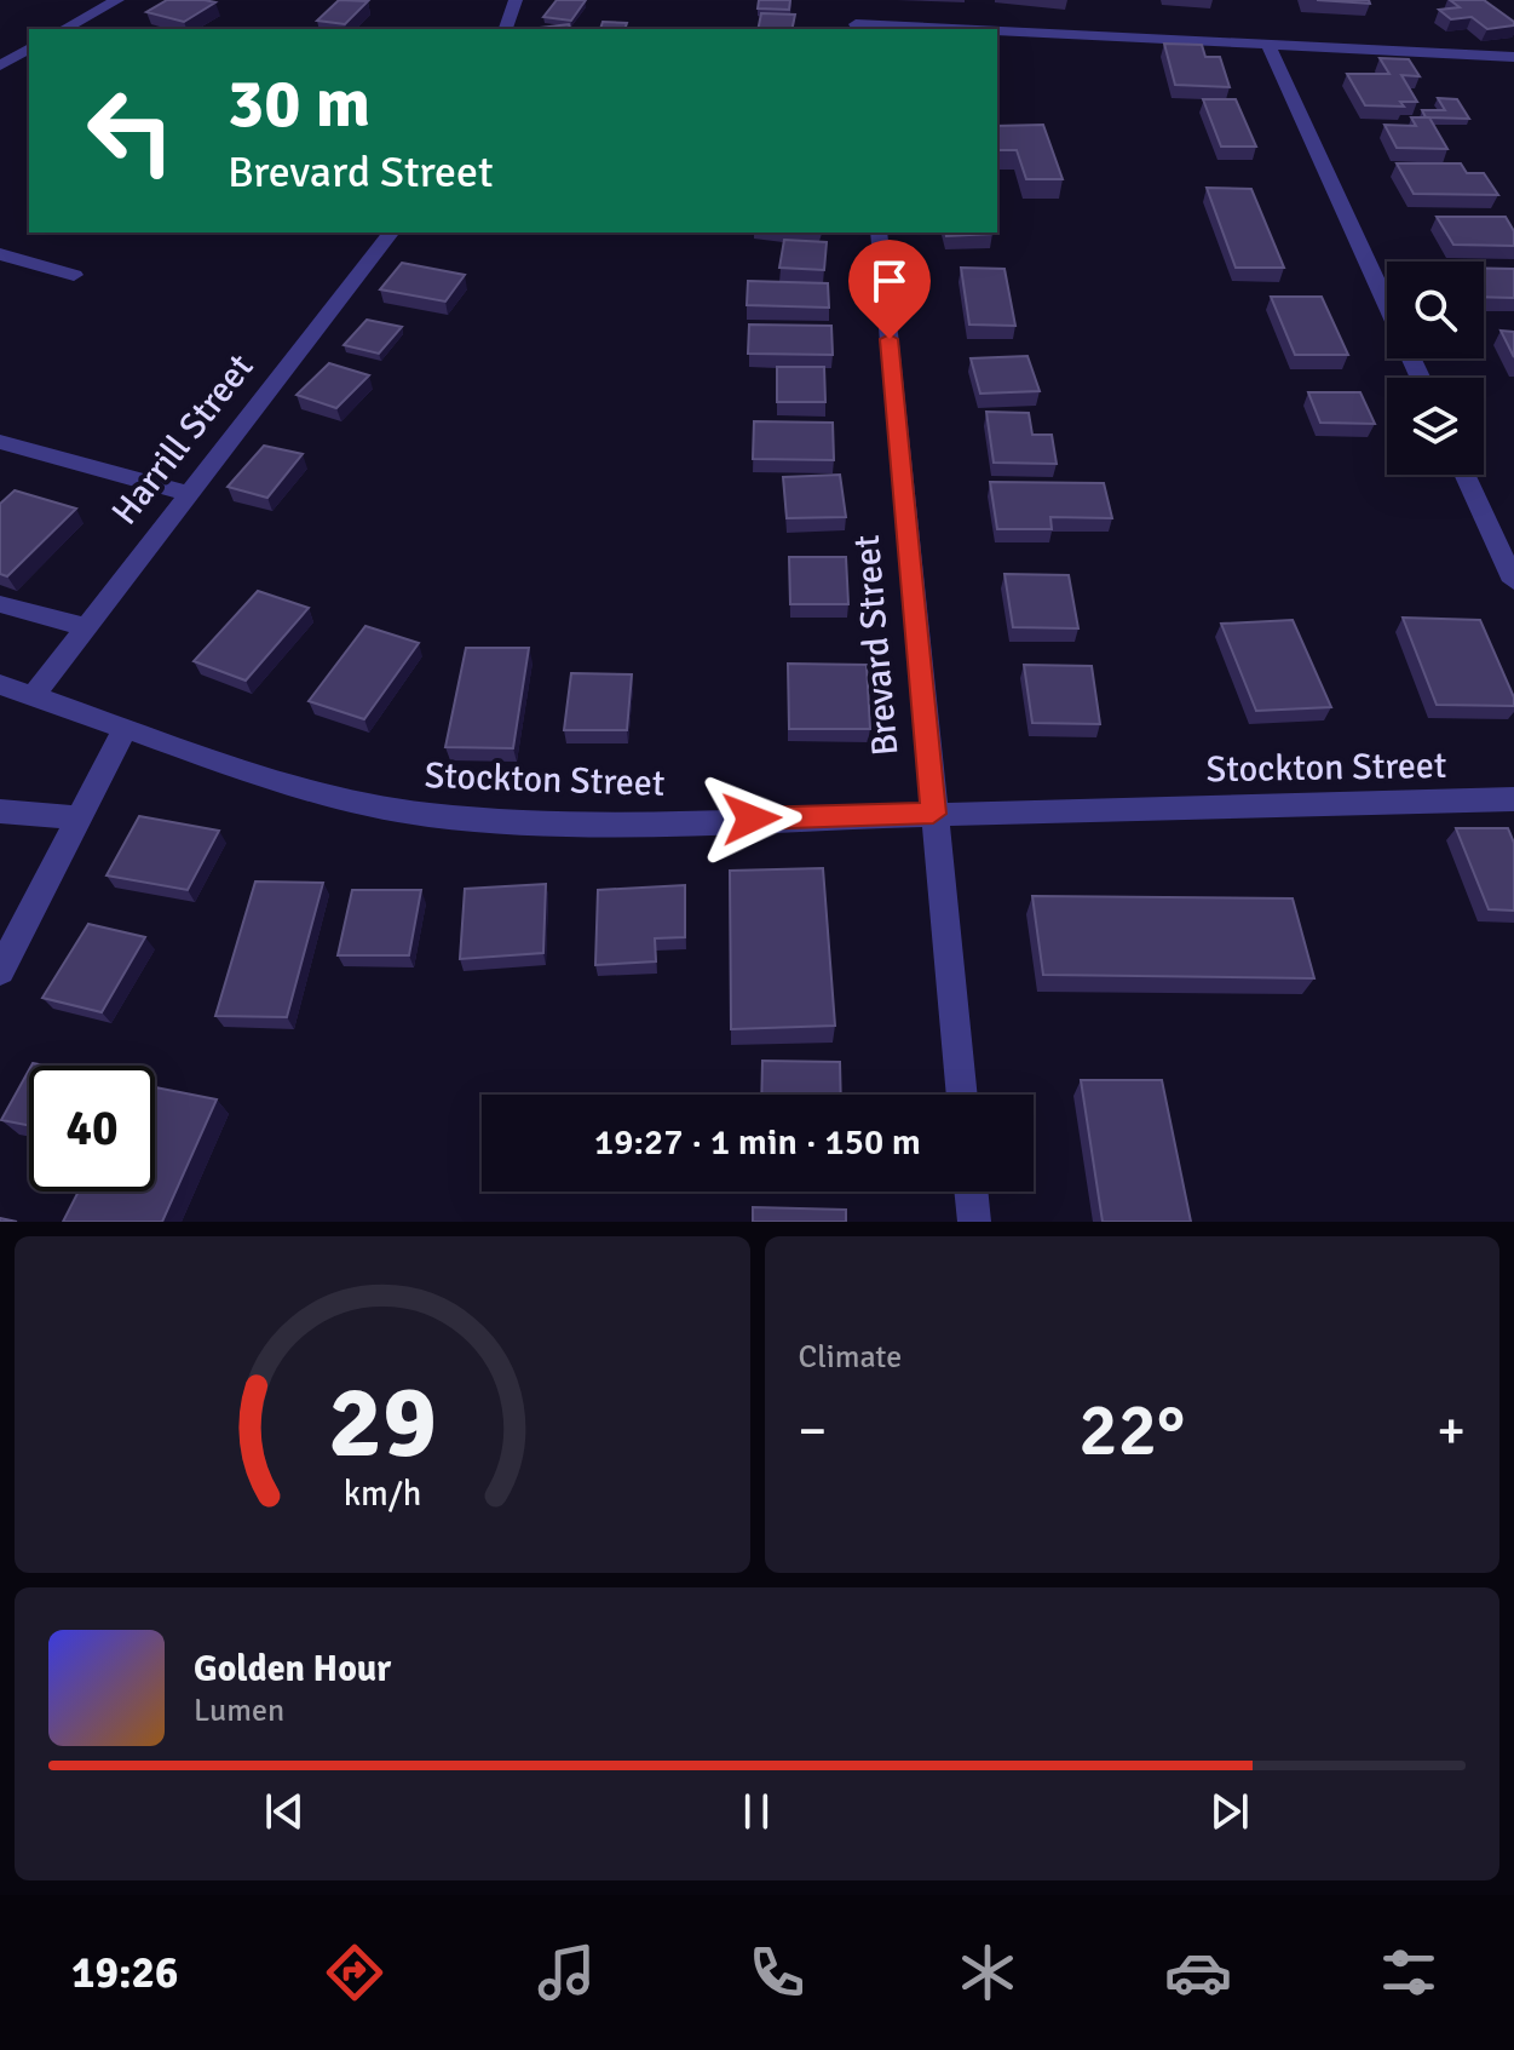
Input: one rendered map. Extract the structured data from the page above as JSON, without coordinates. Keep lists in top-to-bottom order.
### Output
{
  "streets": {
    "street": ["Harrill Street", "Brevard Street", "Stockton Street"]
  },
  "crossings": [
    ["Harrill Street", "Stockton Street"],
    ["Brevard Street", "Stockton Street"]
  ],
  "page": {
    "turn": ["30 m", "Brevard Street"],
    "limit": "40",
    "trip": "19:27 · 1 min · 150 m",
    "tile": "Climate",
    "heat": ["−", "22°", "+"],
    "song": ["Golden Hour", "Lumen"],
    "tabs": "19:26",
    "gauge": ["29", "km/h"]
  }
}
